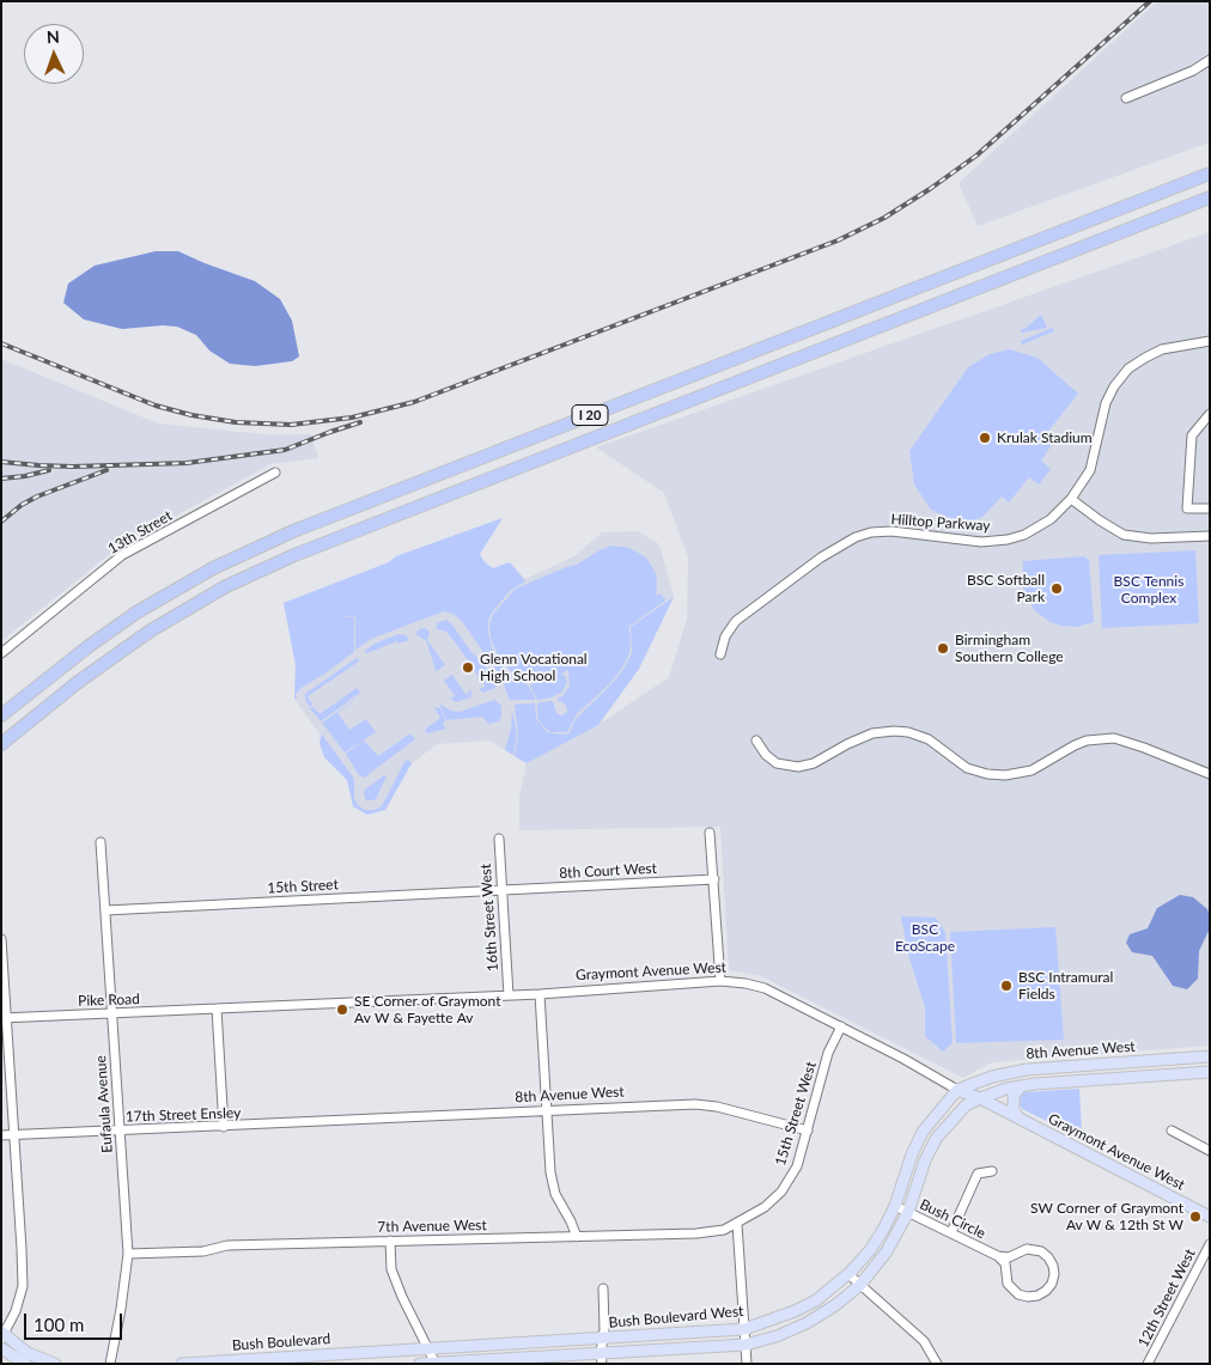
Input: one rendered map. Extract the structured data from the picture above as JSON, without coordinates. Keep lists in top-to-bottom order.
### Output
{
  "streets": {
    "highway": ["I 20"],
    "main road": [
      "Graymont Avenue West",
      "8th Avenue West",
      "Bush Boulevard West",
      "Bush Boulevard"
    ],
    "street": [
      "Hilltop Parkway",
      "13th Street",
      "8th Court West",
      "15th Street",
      "16th Street West",
      "Pike Road",
      "Eufaula Avenue",
      "15th Street West",
      "17th Street Ensley",
      "Bush Circle",
      "7th Avenue West",
      "12th Street West"
    ]
  },
  "crossings": [
    ["8th Court West", "15th Street"],
    ["8th Court West", "16th Street West"],
    ["15th Street", "16th Street West"],
    ["15th Street", "Eufaula Avenue"],
    ["16th Street West", "Graymont Avenue West"],
    ["Graymont Avenue West", "Pike Road"],
    ["Graymont Avenue West", "8th Avenue West"],
    ["Graymont Avenue West", "15th Street West"],
    ["Graymont Avenue West", "Bush Boulevard West"],
    ["Pike Road", "Eufaula Avenue"],
    ["8th Avenue West", "15th Street West"],
    ["8th Avenue West", "17th Street Ensley"],
    ["8th Avenue West", "Bush Boulevard West"],
    ["Eufaula Avenue", "17th Street Ensley"],
    ["Eufaula Avenue", "7th Avenue West"],
    ["15th Street West", "7th Avenue West"],
    ["Bush Circle", "Bush Boulevard West"],
    ["Bush Boulevard West", "Bush Boulevard"]
  ],
  "parks": ["BSC Tennis Complex", "BSC EcoScape"],
  "places": [
    "Krulak Stadium",
    "BSC Softball Park",
    "Birmingham Southern College",
    "Glenn Vocational High School",
    "BSC Intramural Fields",
    "SE Corner of Graymont Av W & Fayette Av",
    "SW Corner of Graymont Av W & 12th St W"
  ],
  "scale_bar": "100 m",
  "north": "top"
}
